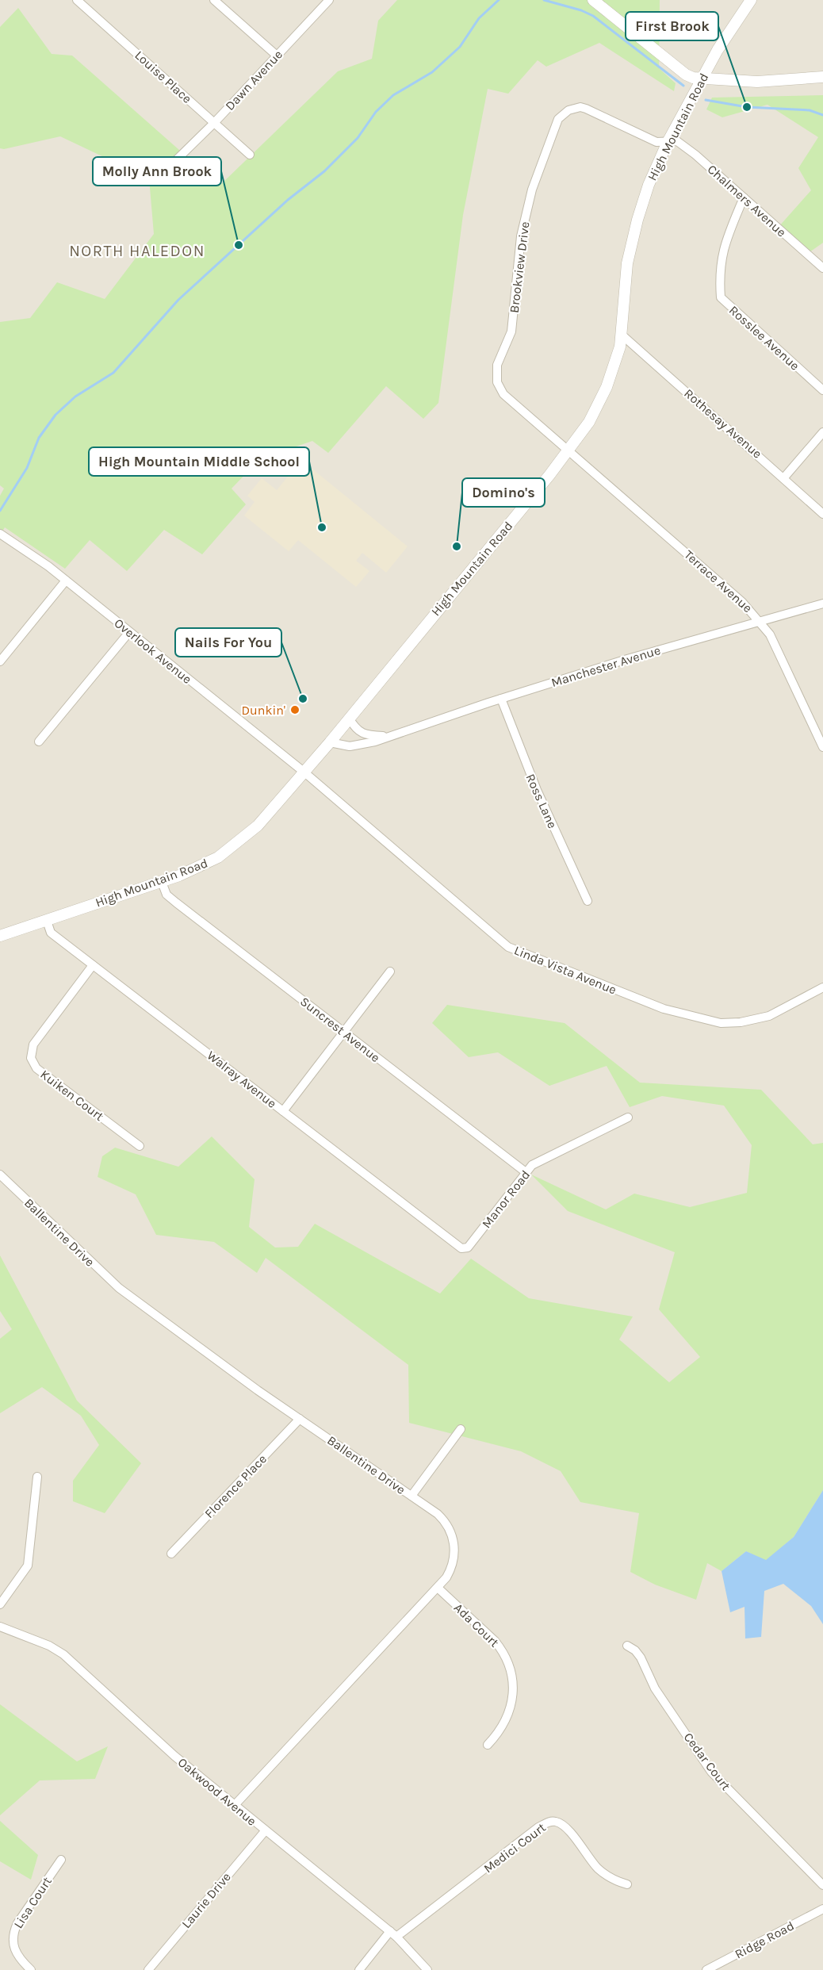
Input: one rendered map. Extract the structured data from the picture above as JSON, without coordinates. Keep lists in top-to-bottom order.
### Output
{
  "streets": {
    "street": [
      "Louise Place",
      "Dawn Avenue",
      "High Mountain Road",
      "Chalmers Avenue",
      "Brookview Drive",
      "Rosslee Avenue",
      "Rothesay Avenue",
      "Terrace Avenue",
      "Overlook Avenue",
      "Manchester Avenue",
      "Ross Lane",
      "Linda Vista Avenue",
      "Suncrest Avenue",
      "Walray Avenue",
      "Kuiken Court",
      "Manor Road",
      "Ballentine Drive",
      "Florence Place",
      "Ada Court",
      "Cedar Court",
      "Oakwood Avenue",
      "Medici Court",
      "Laurie Drive",
      "Lisa Court",
      "Ridge Road"
    ]
  },
  "crossings": [
    ["Louise Place", "Dawn Avenue"],
    ["High Mountain Road", "Chalmers Avenue"],
    ["High Mountain Road", "Brookview Drive"],
    ["High Mountain Road", "Rothesay Avenue"],
    ["High Mountain Road", "Terrace Avenue"],
    ["High Mountain Road", "Overlook Avenue"],
    ["High Mountain Road", "Manchester Avenue"],
    ["High Mountain Road", "Linda Vista Avenue"],
    ["High Mountain Road", "Suncrest Avenue"],
    ["High Mountain Road", "Walray Avenue"],
    ["Chalmers Avenue", "Brookview Drive"],
    ["Chalmers Avenue", "Rosslee Avenue"],
    ["Brookview Drive", "Terrace Avenue"],
    ["Terrace Avenue", "Manchester Avenue"],
    ["Overlook Avenue", "Linda Vista Avenue"],
    ["Manchester Avenue", "Ross Lane"],
    ["Suncrest Avenue", "Manor Road"],
    ["Walray Avenue", "Kuiken Court"],
    ["Walray Avenue", "Manor Road"],
    ["Ballentine Drive", "Florence Place"],
    ["Ballentine Drive", "Ada Court"],
    ["Ballentine Drive", "Oakwood Avenue"],
    ["Oakwood Avenue", "Medici Court"],
    ["Oakwood Avenue", "Laurie Drive"]
  ],
  "districts": ["NORTH HALEDON"],
  "places": [
    "First Brook",
    "Molly Ann Brook",
    "High Mountain Middle School",
    "Domino's",
    "Nails For You",
    "Dunkin'"
  ]
}
